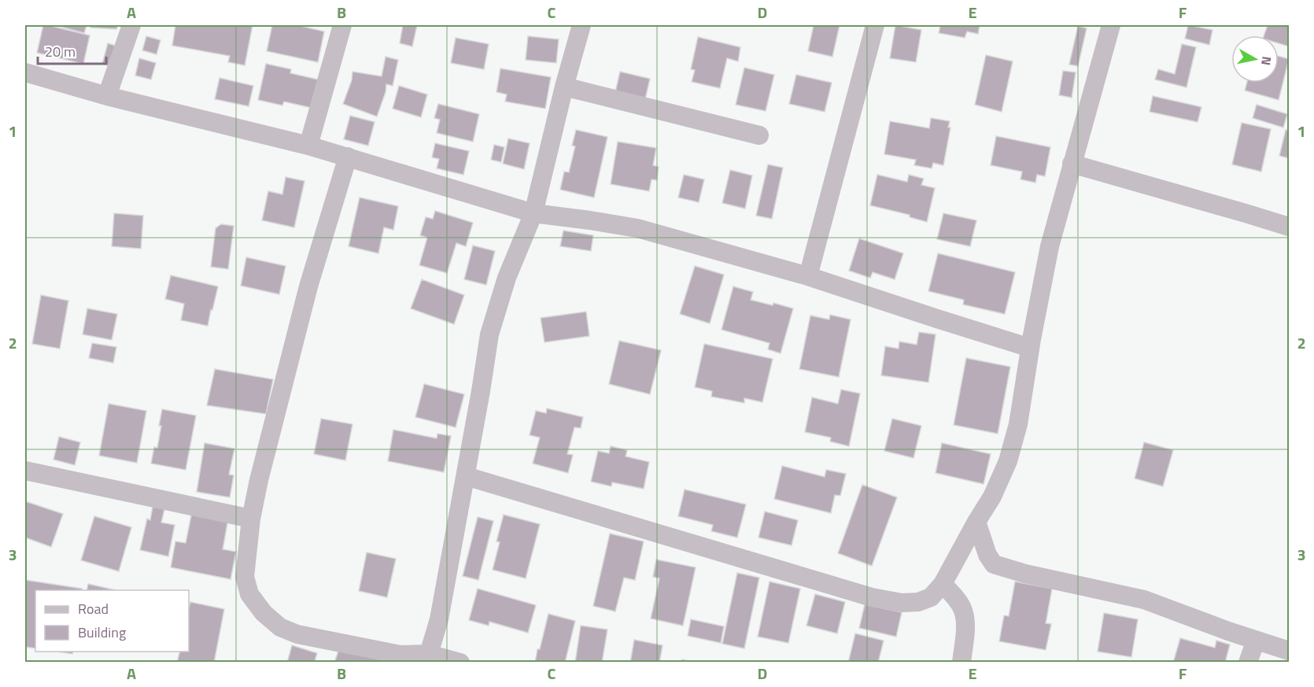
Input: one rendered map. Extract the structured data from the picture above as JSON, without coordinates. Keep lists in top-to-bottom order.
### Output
{
  "legend": ["Road", "Building"],
  "scale_bar": "20 m",
  "north": "right",
  "grid": {
    "columns": [
      "A",
      "B",
      "C",
      "D",
      "E",
      "F"
    ],
    "rows": ["1", "2", "3"]
  }
}
